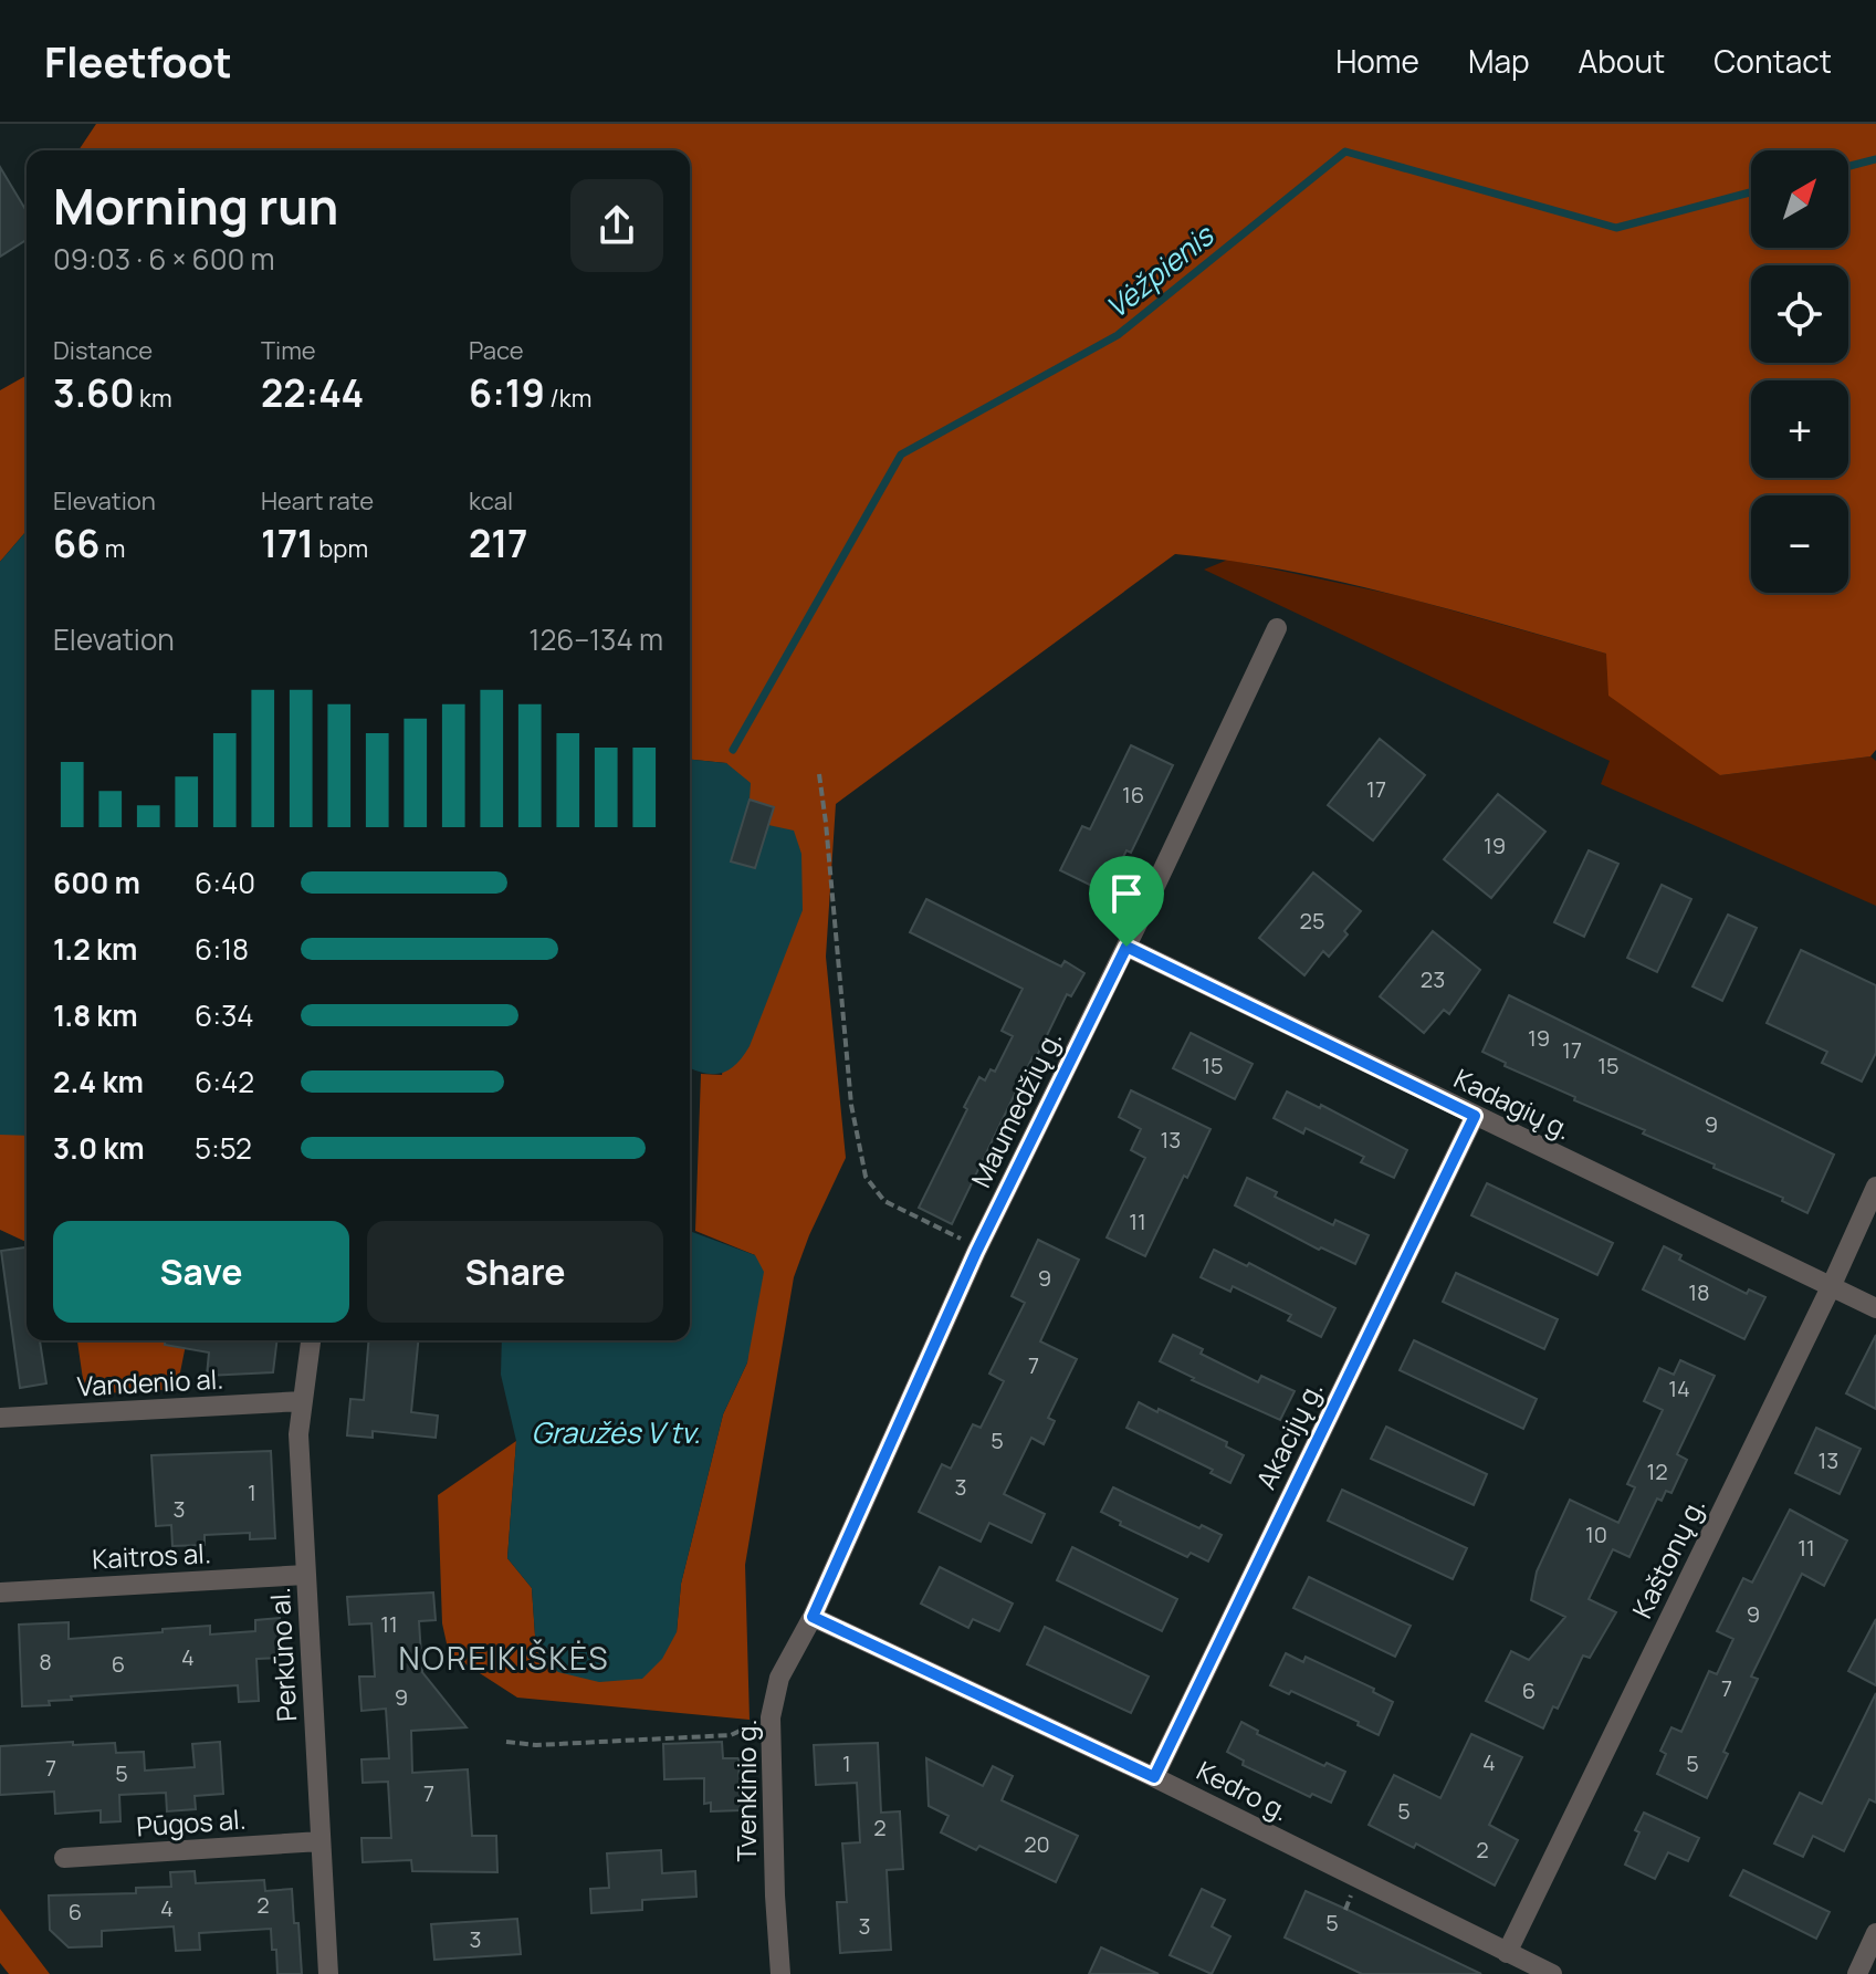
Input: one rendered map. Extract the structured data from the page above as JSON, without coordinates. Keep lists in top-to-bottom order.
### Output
{
  "streets": {
    "street": [
      "Kadagių g.",
      "Maumedžių g.",
      "Vandenio al.",
      "Akacijų g.",
      "Kaitros al.",
      "Kaštonų g.",
      "Perkūno al.",
      "Tvenkinio g.",
      "Kedro g.",
      "Pūgos al."
    ]
  },
  "crossings": [
    ["Kadagių g.", "Maumedžių g."],
    ["Kadagių g.", "Akacijų g."],
    ["Kadagių g.", "Kaštonų g."],
    ["Maumedžių g.", "Tvenkinio g."],
    ["Maumedžių g.", "Kedro g."],
    ["Vandenio al.", "Perkūno al."],
    ["Akacijų g.", "Kedro g."],
    ["Kaitros al.", "Perkūno al."],
    ["Kaštonų g.", "Kedro g."],
    ["Perkūno al.", "Pūgos al."],
    ["Tvenkinio g.", "Kedro g."]
  ],
  "districts": ["NOREIKIŠKĖS"],
  "water": ["Vėžpienis", "Graužės V tv."],
  "house_numbers": [
    "17",
    "16",
    "19",
    "25",
    "23",
    "19",
    "17",
    "15",
    "15",
    "9",
    "13",
    "11",
    "9",
    "18",
    "7",
    "14",
    "5",
    "13",
    "12",
    "3",
    "1",
    "3",
    "10",
    "11",
    "9",
    "11",
    "4",
    "8",
    "6",
    "7",
    "6",
    "9",
    "4",
    "1",
    "5",
    "7",
    "5",
    "7",
    "5",
    "2",
    "20",
    "2",
    "2",
    "4",
    "6",
    "5",
    "3",
    "3"
  ],
  "north": "top right",
  "page": {
    "header": "Fleetfoot",
    "nav": [
      "Home",
      "Map",
      "About",
      "Contact"
    ],
    "map_buttons": ["+", "−"],
    "heading": ["Morning run", "09:03 · 6 × 600 m"],
    "stats": [
      ["Distance", "3.60 km"],
      ["Time", "22:44"],
      ["Pace", "6:19 /km"],
      ["Elevation", "66 m"],
      ["Heart rate", "171 bpm"],
      ["kcal", "217"]
    ],
    "chart": ["Elevation", "126–134 m"],
    "list": [
      {
        "name": "600 m",
        "note": "6:40"
      },
      {
        "name": "1.2 km",
        "note": "6:18"
      },
      {
        "name": "1.8 km",
        "note": "6:34"
      },
      {
        "name": "2.4 km",
        "note": "6:42"
      },
      {
        "name": "3.0 km",
        "note": "5:52"
      }
    ],
    "buttons": ["Save", "Share"]
  }
}
